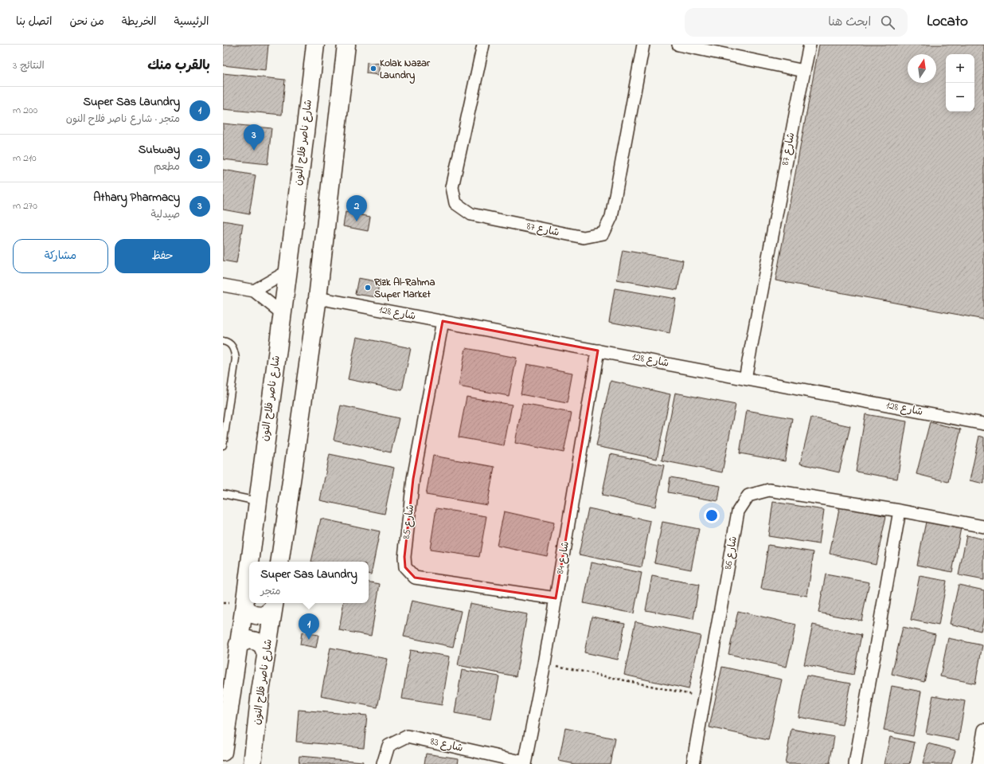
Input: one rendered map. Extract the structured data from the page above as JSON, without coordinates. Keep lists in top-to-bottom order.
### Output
{
  "streets": {
    "street": [
      "شارع ناصر فلاح النون",
      "شارع 87",
      "شارع 128",
      "شارع 85",
      "شارع 86",
      "شارع 84",
      "شارع 83"
    ]
  },
  "crossings": [
    ["شارع 87", "شارع 128"],
    ["شارع 128", "شارع 85"],
    ["شارع 128", "شارع 84"],
    ["شارع 85", "شارع 84"],
    ["شارع 84", "شارع 83"]
  ],
  "places": ["Kolak Nazar Laundry", "Rizk Al-Rahma Super Market"],
  "north": "top",
  "page": {
    "header": "Locato",
    "search": "ابحث هنا",
    "nav": [
      "الرئيسية",
      "الخريطة",
      "من نحن",
      "اتصل بنا"
    ],
    "heading": ["بالقرب منك", "النتائج: 3"],
    "map_buttons": ["+", "−"],
    "list": [
      {
        "mark": "1",
        "name": "Super Sas Laundry",
        "note": "متجر · شارع ناصر فلاح النون",
        "value": "200 m"
      },
      {
        "mark": "2",
        "name": "Subway",
        "note": "مطعم",
        "value": "210 m"
      },
      {
        "mark": "3",
        "name": "Athary Pharmacy",
        "note": "صيدلية",
        "value": "270 m"
      }
    ],
    "pins": ["3", "2", "1"],
    "buttons": ["حفظ", "مشاركة"],
    "popup": ["Super Sas Laundry", "متجر"]
  }
}
